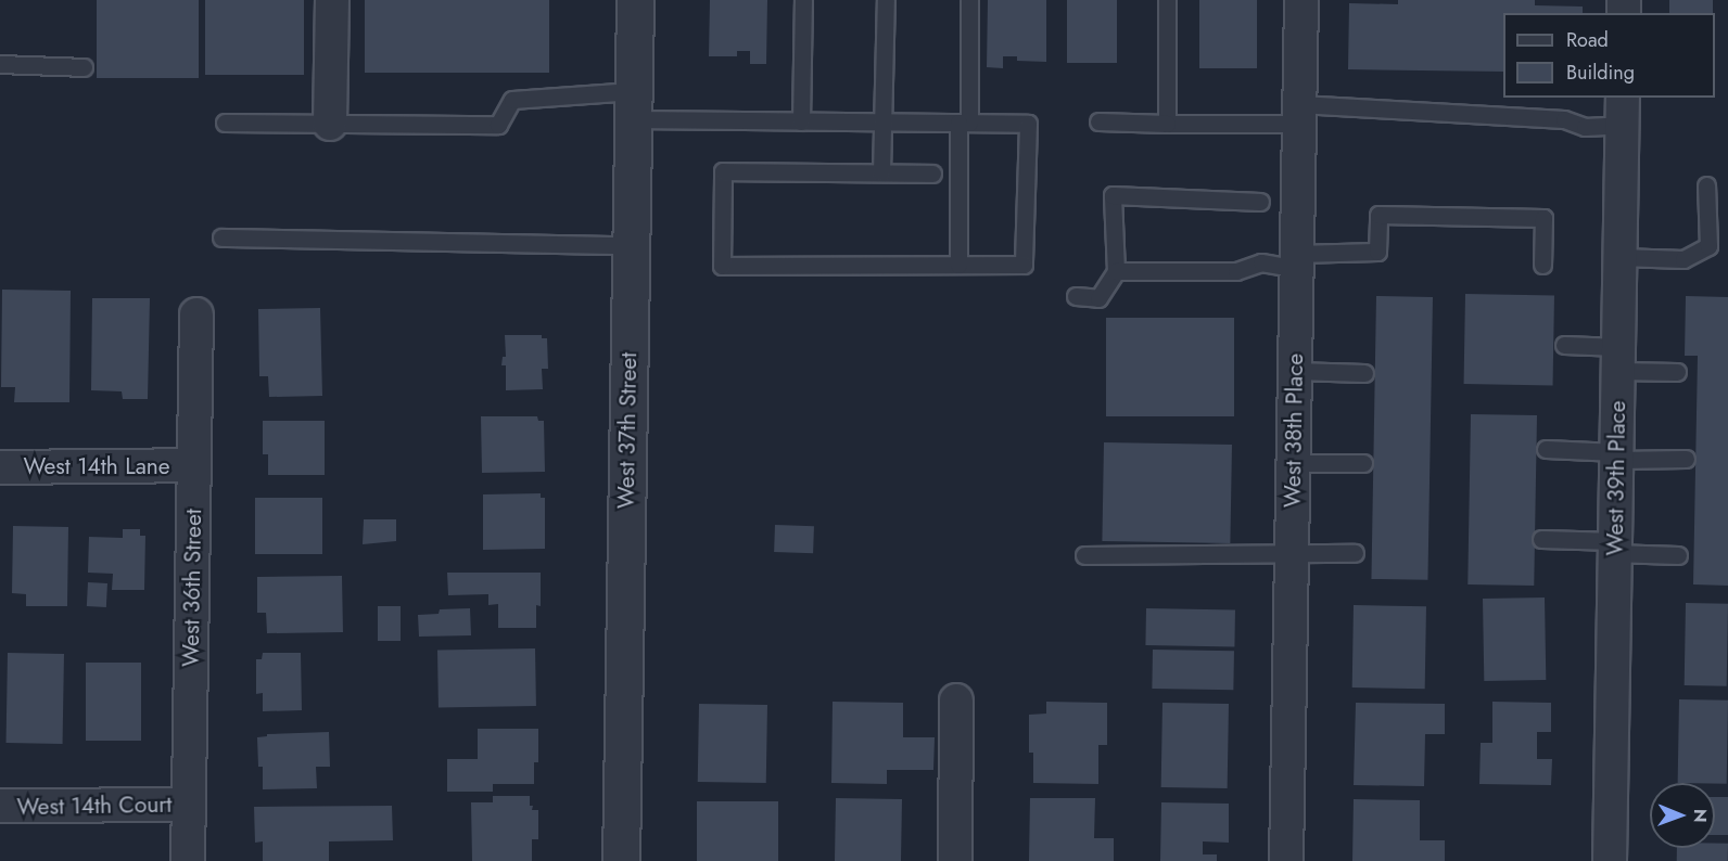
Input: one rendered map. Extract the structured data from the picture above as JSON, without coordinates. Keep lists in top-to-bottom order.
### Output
{
  "streets": {
    "street": [
      "West 37th Street",
      "West 38th Place",
      "West 14th Lane",
      "West 39th Place",
      "West 36th Street",
      "West 14th Court"
    ]
  },
  "crossings": [
    ["West 14th Lane", "West 36th Street"],
    ["West 36th Street", "West 14th Court"]
  ],
  "legend": ["Road", "Building"],
  "north": "right"
}
